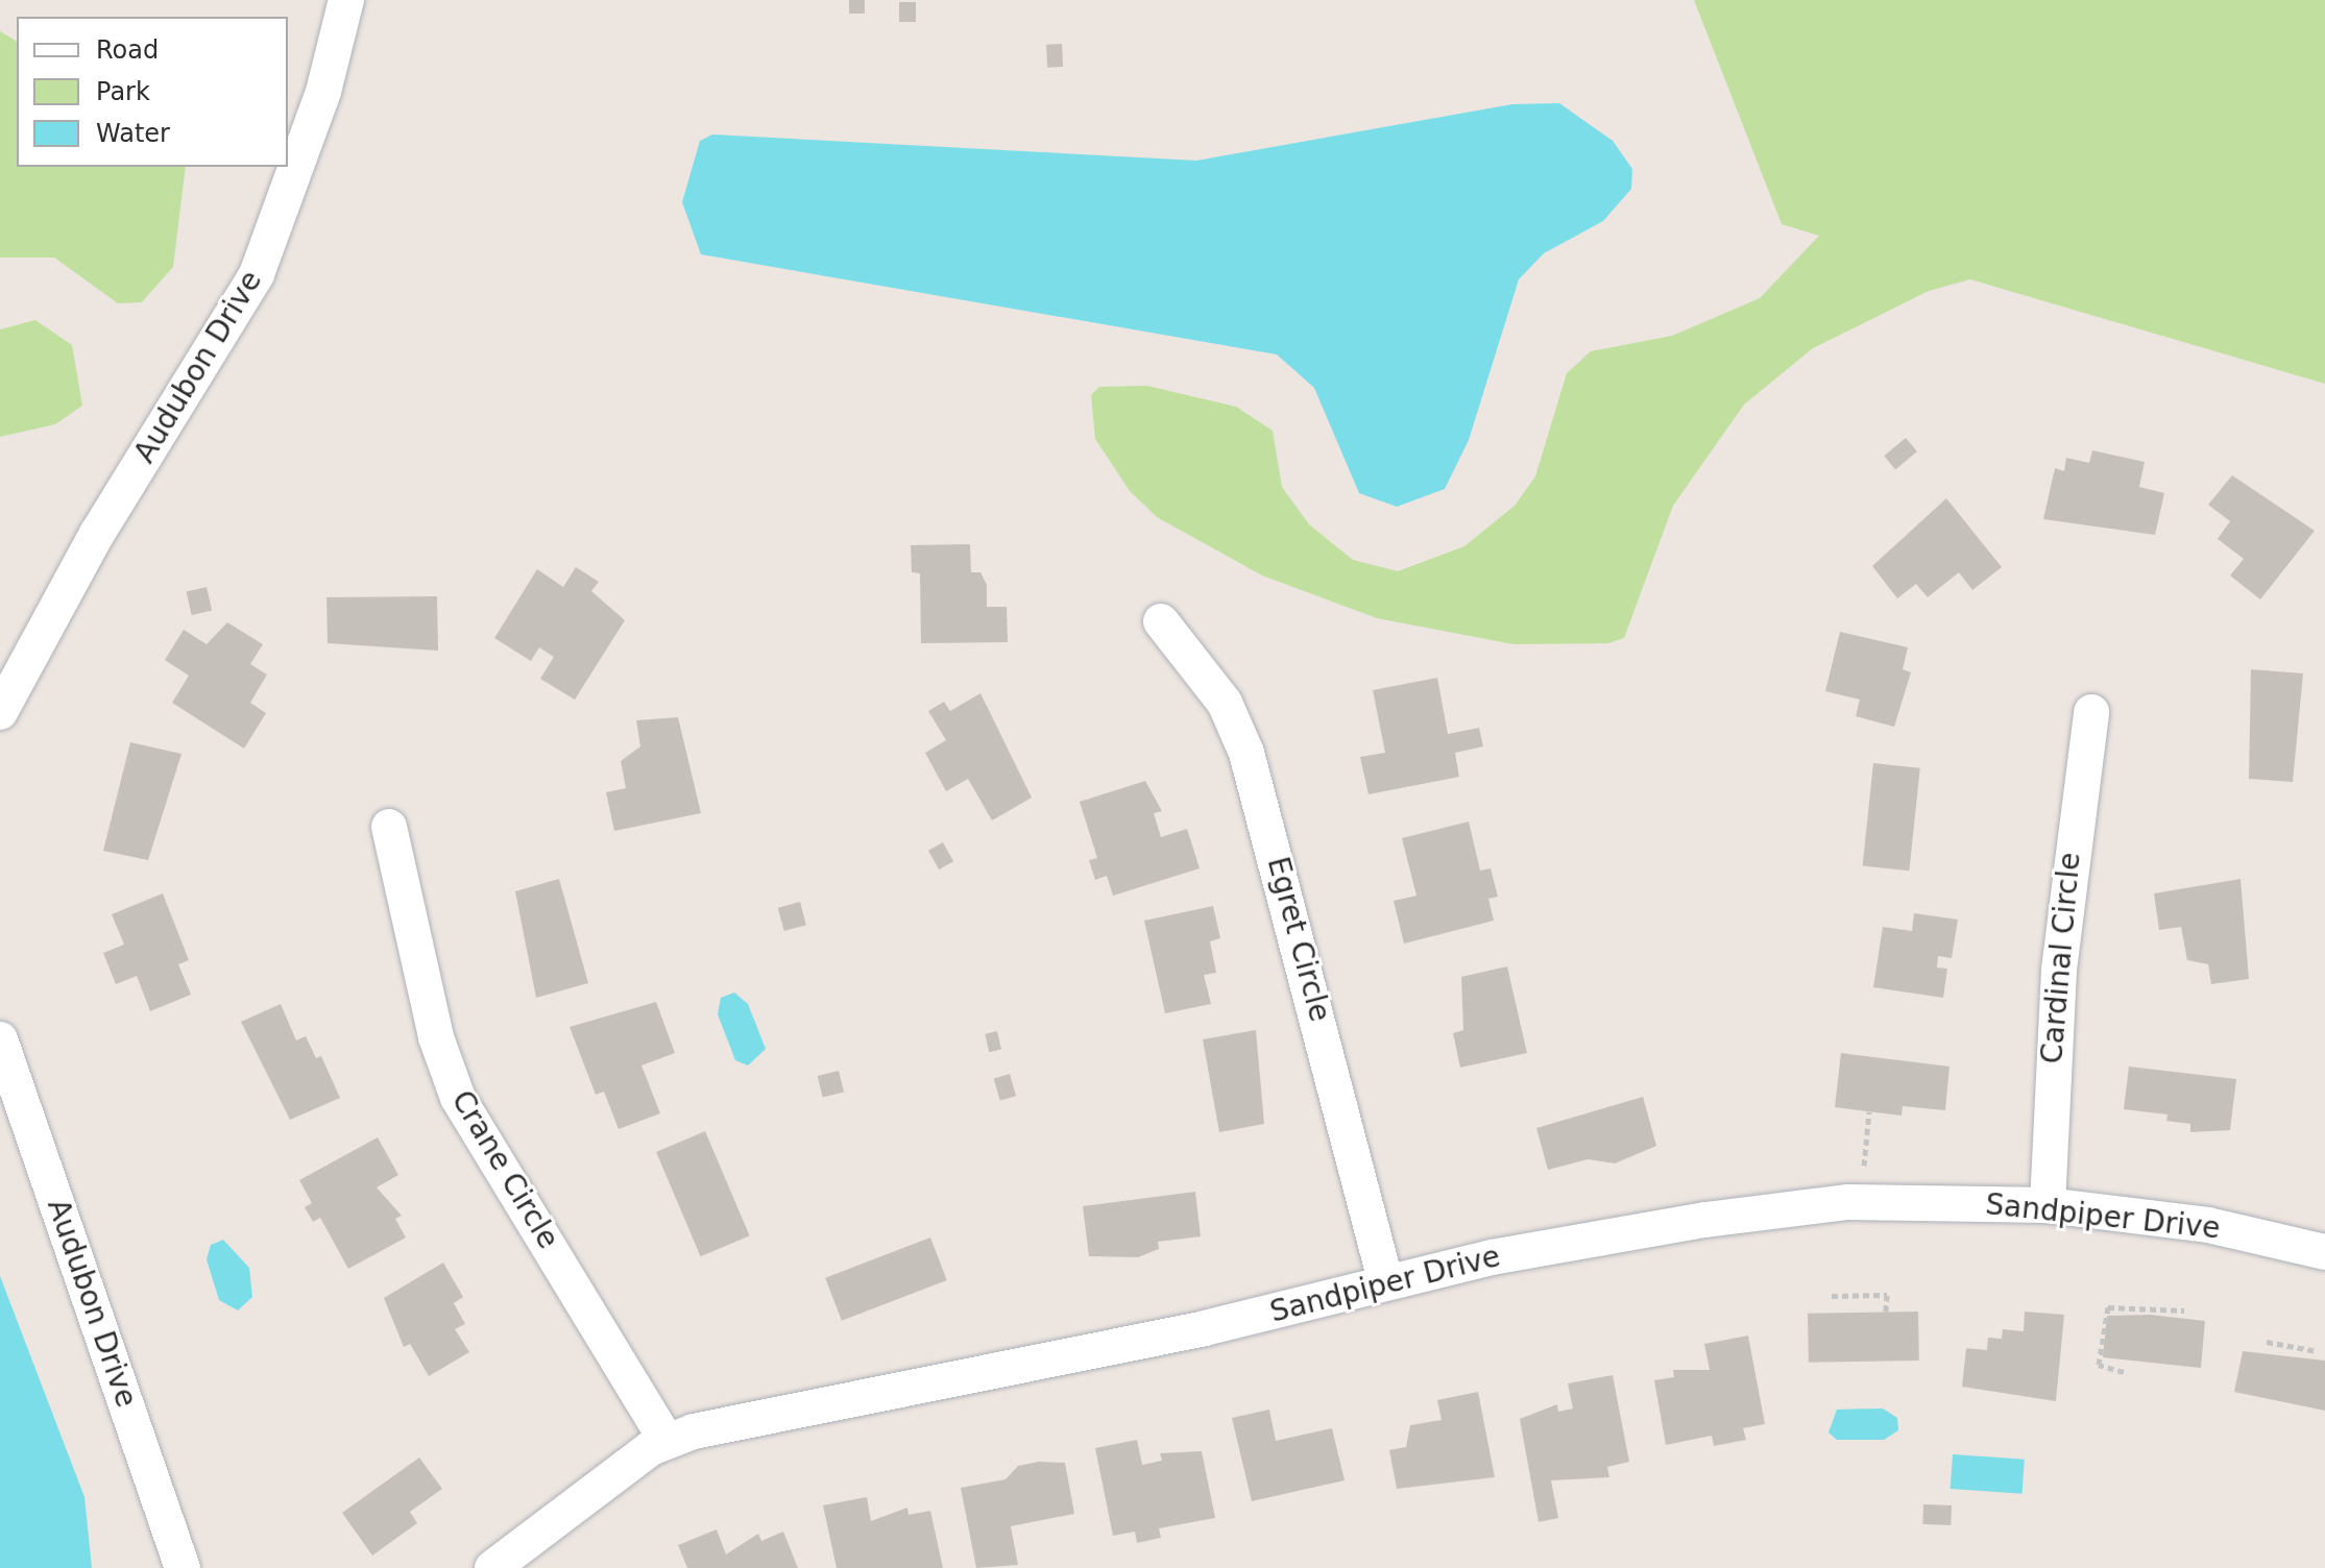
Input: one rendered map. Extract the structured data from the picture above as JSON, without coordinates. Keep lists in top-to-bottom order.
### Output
{
  "streets": {
    "street": [
      "Audubon Drive",
      "Egret Circle",
      "Cardinal Circle",
      "Crane Circle",
      "Sandpiper Drive"
    ]
  },
  "crossings": [
    ["Egret Circle", "Sandpiper Drive"],
    ["Cardinal Circle", "Sandpiper Drive"],
    ["Crane Circle", "Sandpiper Drive"]
  ],
  "legend": ["Road", "Park", "Water"]
}
